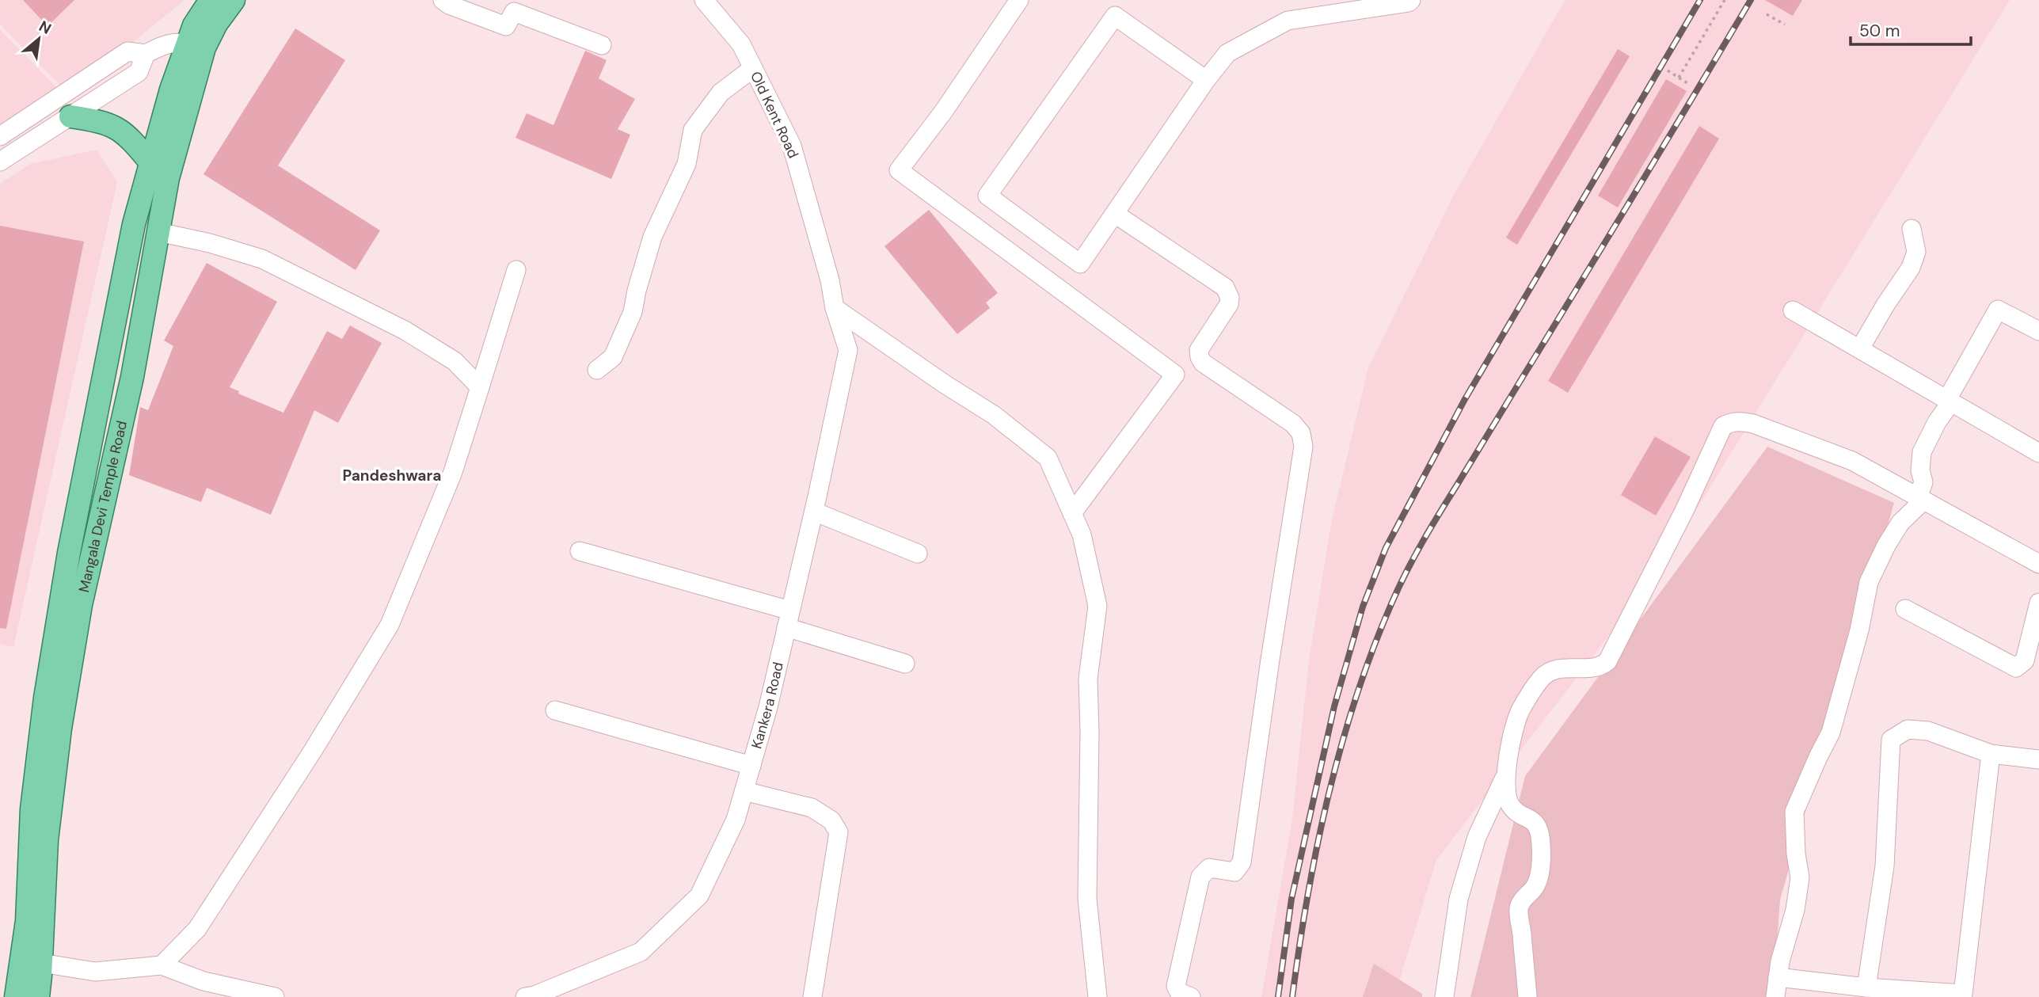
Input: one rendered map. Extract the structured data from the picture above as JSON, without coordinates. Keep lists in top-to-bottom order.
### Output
{
  "streets": {
    "main road": ["Mangala Devi Temple Road"],
    "street": ["Old Kent Road", "Kankera Road"]
  },
  "crossings": [
    ["Old Kent Road", "Kankera Road"]
  ],
  "districts": ["Pandeshwara"],
  "scale_bar": "50 m",
  "north": "top right"
}
